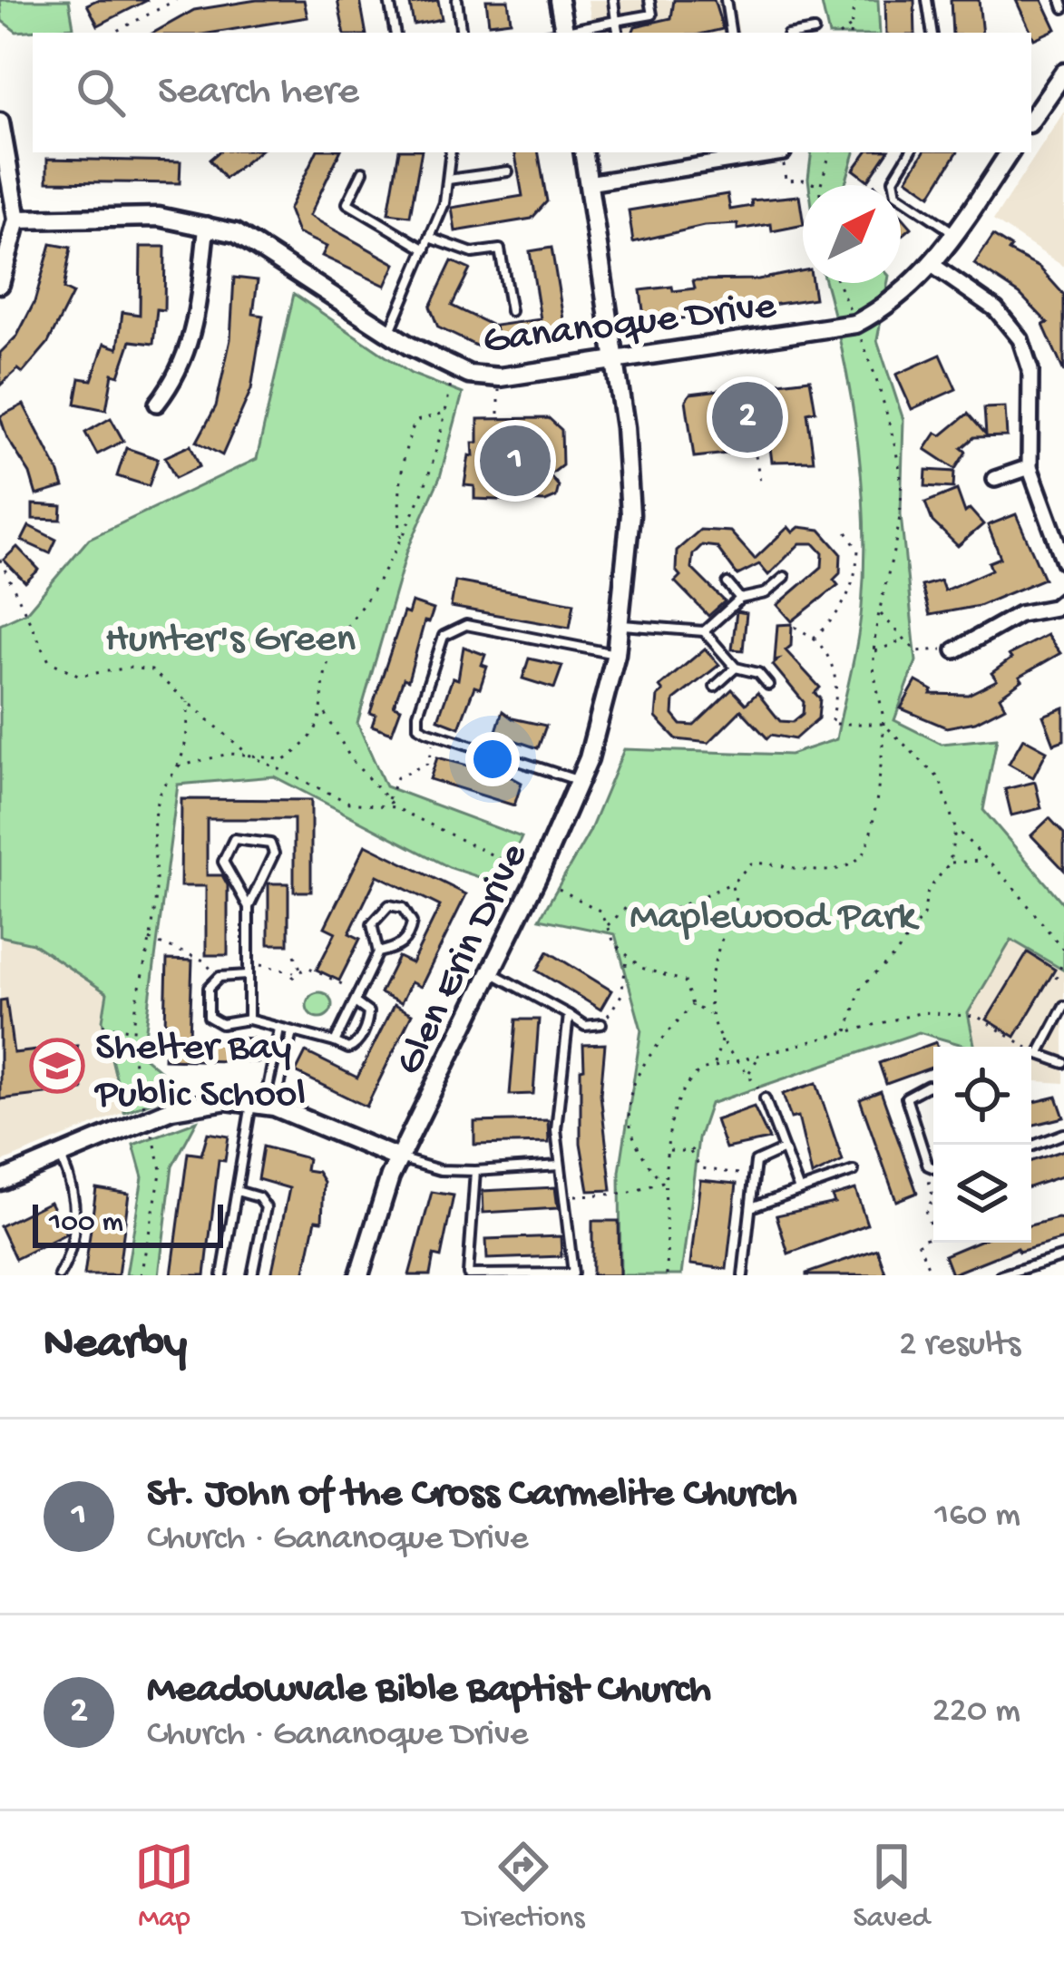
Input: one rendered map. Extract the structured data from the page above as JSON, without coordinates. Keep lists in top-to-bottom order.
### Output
{
  "streets": {
    "street": ["Gananoque Drive", "Glen Erin Drive"]
  },
  "crossings": [
    ["Gananoque Drive", "Glen Erin Drive"]
  ],
  "parks": ["Hunter's Green", "Maplewood Park"],
  "places": {
    "school or university": ["Shelter Bay Public School"]
  },
  "scale_bar": "100 m",
  "north": "top right",
  "page": {
    "search": "Search here",
    "pins": ["2", "1"],
    "scale": "100 m",
    "heading": ["Nearby", "2 results"],
    "list": [
      {
        "mark": "1",
        "name": "St. John of the Cross Carmelite Church",
        "note": "Church · Gananoque Drive",
        "value": "160 m"
      },
      {
        "mark": "2",
        "name": "Meadowvale Bible Baptist Church",
        "note": "Church · Gananoque Drive",
        "value": "220 m"
      }
    ],
    "nav": ["Map", "Directions", "Saved"]
  }
}
